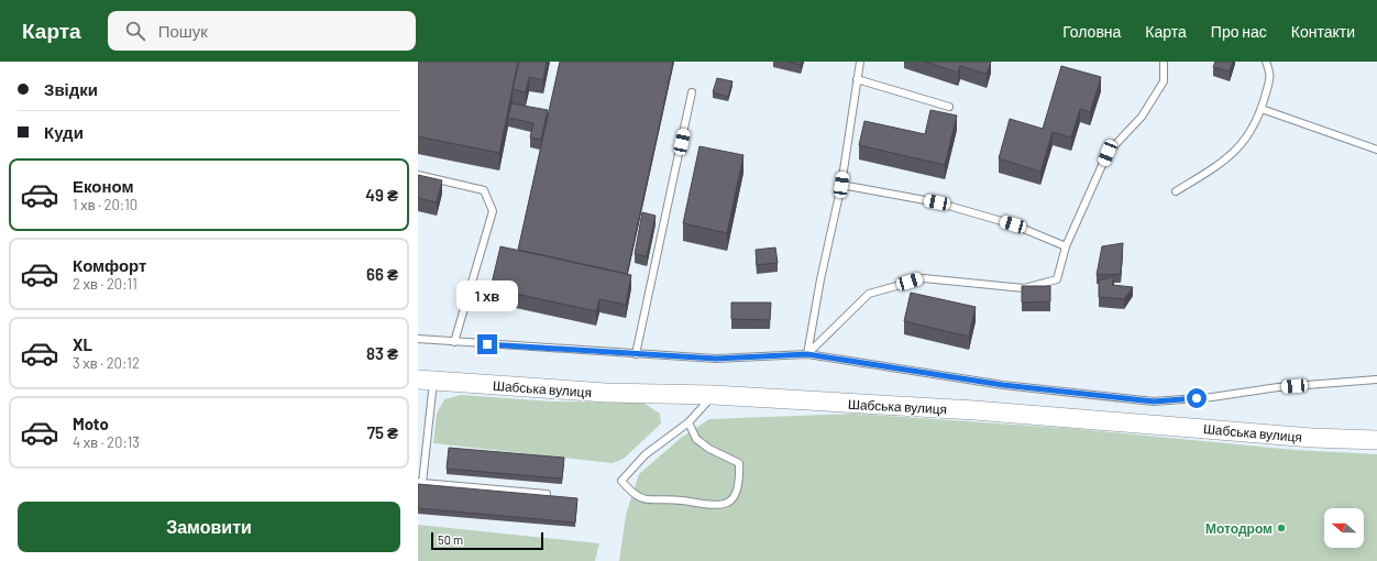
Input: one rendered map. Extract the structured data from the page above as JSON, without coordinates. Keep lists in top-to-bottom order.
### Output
{
  "streets": {
    "street": ["Шабська вулиця"]
  },
  "places": ["Мотодром"],
  "scale_bar": "50 m",
  "north": "left",
  "page": {
    "header": "Карта",
    "search": "Пошук",
    "nav": [
      "Головна",
      "Карта",
      "Про нас",
      "Контакти"
    ],
    "banner": ["Звідки", "Куди"],
    "list": [
      {
        "name": "Економ",
        "note": "1 хв · 20:10",
        "value": "49 ₴"
      },
      {
        "name": "Комфорт",
        "note": "2 хв · 20:11",
        "value": "66 ₴"
      },
      {
        "name": "XL",
        "note": "3 хв · 20:12",
        "value": "83 ₴"
      },
      {
        "name": "Moto",
        "note": "4 хв · 20:13",
        "value": "75 ₴"
      }
    ],
    "bubble": "1 хв",
    "buttons": "Замовити",
    "scale": "50 m"
  }
}
